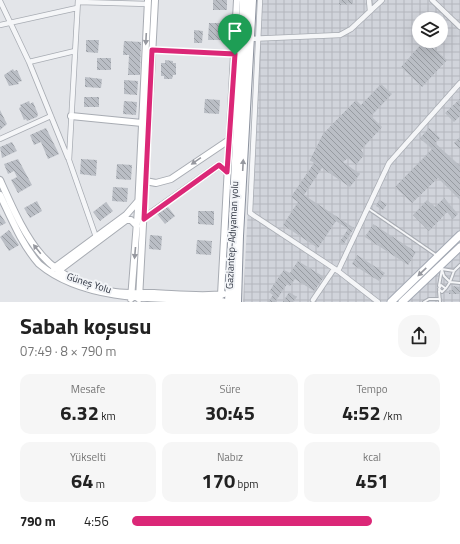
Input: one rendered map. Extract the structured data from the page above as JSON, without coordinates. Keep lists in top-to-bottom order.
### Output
{
  "streets": {
    "highway": ["Gaziantep-Adıyaman yolu"],
    "street": ["Güneş Yolu"]
  },
  "crossings": [
    ["Gaziantep-Adıyaman yolu", "Güneş Yolu"]
  ],
  "page": {
    "heading": ["Sabah koşusu", "07:49 · 8 × 790 m"],
    "stats": [
      ["Mesafe", "6.32 km"],
      ["Süre", "30:45"],
      ["Tempo", "4:52 /km"],
      ["Yükselti", "64 m"],
      ["Nabız", "170 bpm"],
      ["kcal", "451"]
    ],
    "list": [
      {
        "name": "790 m",
        "note": "4:56"
      }
    ]
  }
}
